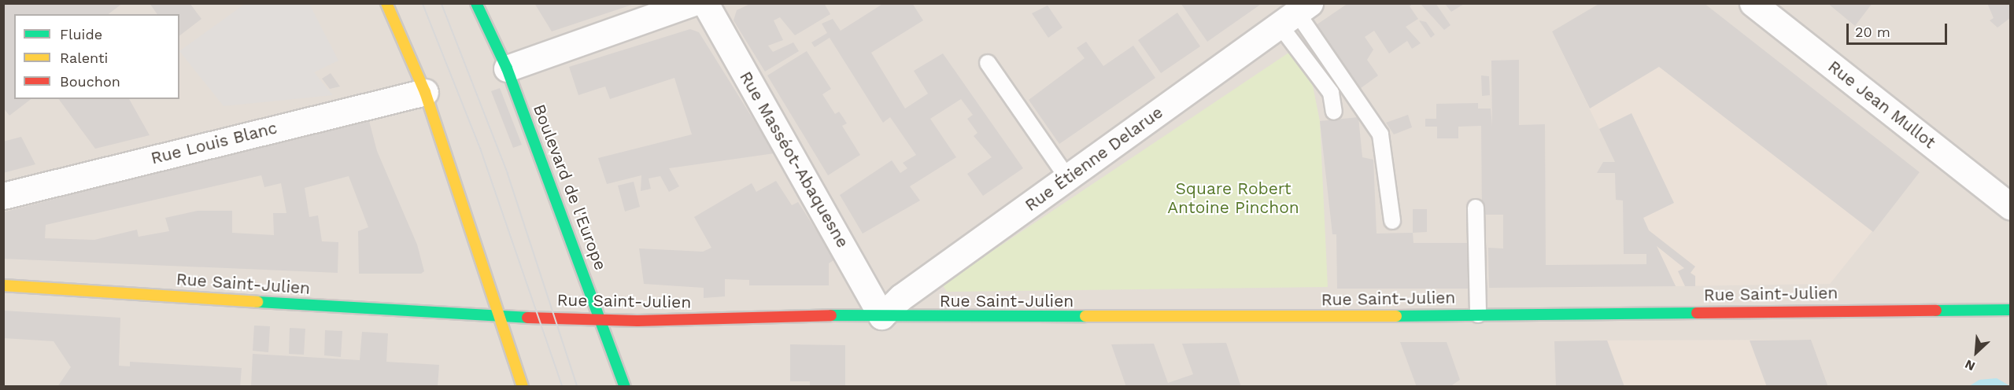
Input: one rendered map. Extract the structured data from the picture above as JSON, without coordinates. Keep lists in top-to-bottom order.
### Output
{
  "streets": {
    "street": [
      "Rue Jean Mullot",
      "Rue Louis Blanc",
      "Rue Étienne Delarue",
      "Rue Masséot-Abaquesne",
      "Boulevard de l'Europe",
      "Rue Saint-Julien"
    ]
  },
  "crossings": [
    ["Rue Étienne Delarue", "Rue Masséot-Abaquesne"],
    ["Rue Étienne Delarue", "Rue Saint-Julien"],
    ["Rue Masséot-Abaquesne", "Rue Saint-Julien"],
    ["Boulevard de l'Europe", "Rue Saint-Julien"]
  ],
  "parks": ["Square Robert Antoine Pinchon"],
  "legend": ["Fluide", "Ralenti", "Bouchon"],
  "scale_bar": "20 m",
  "north": "bottom left"
}
